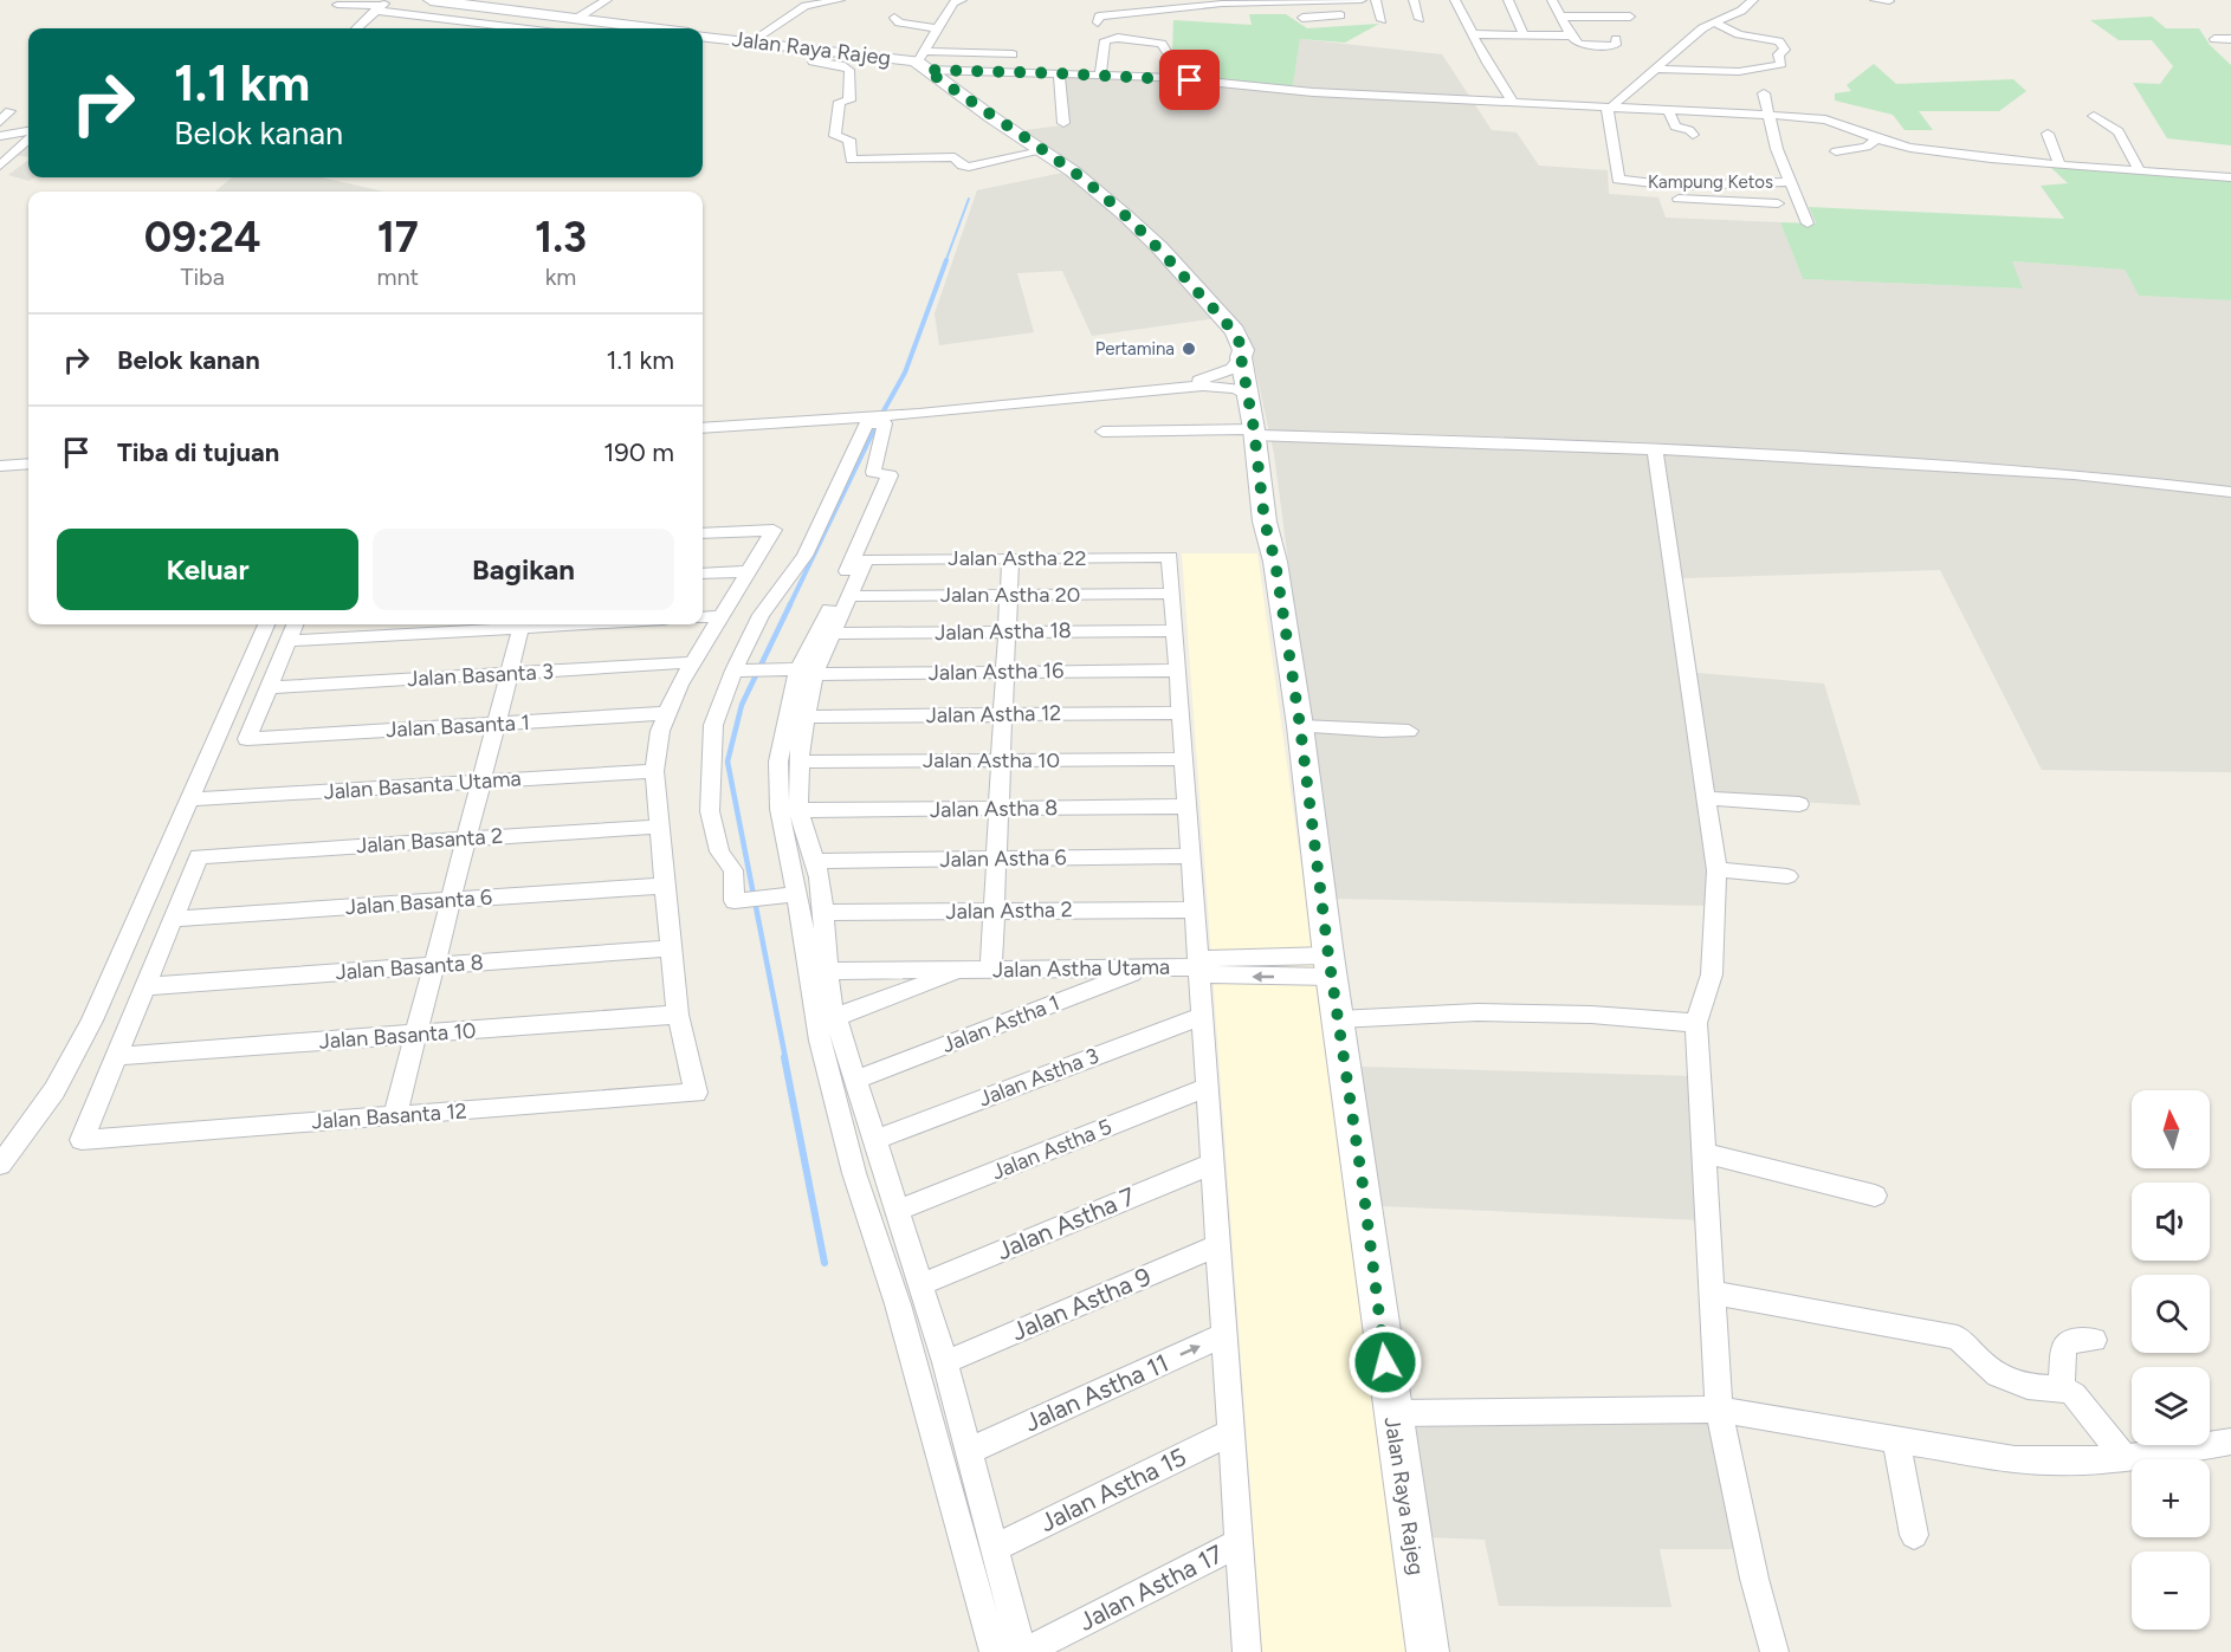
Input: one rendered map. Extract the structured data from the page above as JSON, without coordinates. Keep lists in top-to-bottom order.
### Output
{
  "streets": {
    "main road": ["Jalan Raya Rajeg"],
    "street": [
      "Kampung Ketos",
      "Jalan Astha 22",
      "Jalan Astha 20",
      "Jalan Astha 18",
      "Jalan Astha 16",
      "Jalan Basanta 3",
      "Jalan Astha 12",
      "Jalan Basanta 1",
      "Jalan Astha 10",
      "Jalan Basanta Utama",
      "Jalan Astha 8",
      "Jalan Basanta 2",
      "Jalan Astha 6",
      "Jalan Basanta 6",
      "Jalan Astha 2",
      "Jalan Basanta 8",
      "Jalan Astha Utama",
      "Jalan Astha 1",
      "Jalan Basanta 10",
      "Jalan Astha 3",
      "Jalan Basanta 12",
      "Jalan Astha 5",
      "Jalan Astha 7",
      "Jalan Astha 9",
      "Jalan Astha 11",
      "Jalan Astha 15",
      "Jalan Astha 17"
    ]
  },
  "crossings": [
    ["Jalan Raya Rajeg", "Jalan Astha Utama"],
    ["Jalan Astha 22", "Jalan Astha 20"],
    ["Jalan Basanta 3", "Jalan Basanta 1"],
    ["Jalan Basanta 2", "Jalan Basanta 6"],
    ["Jalan Astha Utama", "Jalan Astha 1"],
    ["Jalan Basanta 10", "Jalan Basanta 12"]
  ],
  "one_way": ["Jalan Astha 11"],
  "places": ["Pertamina"],
  "north": "top",
  "page": {
    "turn": ["1.1 km", "Belok kanan"],
    "eta": [
      "09:24",
      "Tiba",
      "17",
      "mnt",
      "1.3",
      "km"
    ],
    "list": [
      {
        "name": "Belok kanan",
        "value": "1.1 km"
      },
      {
        "name": "Tiba di tujuan",
        "value": "190 m"
      }
    ],
    "buttons": ["Keluar", "Bagikan"],
    "map_buttons": ["+", "−"]
  }
}
